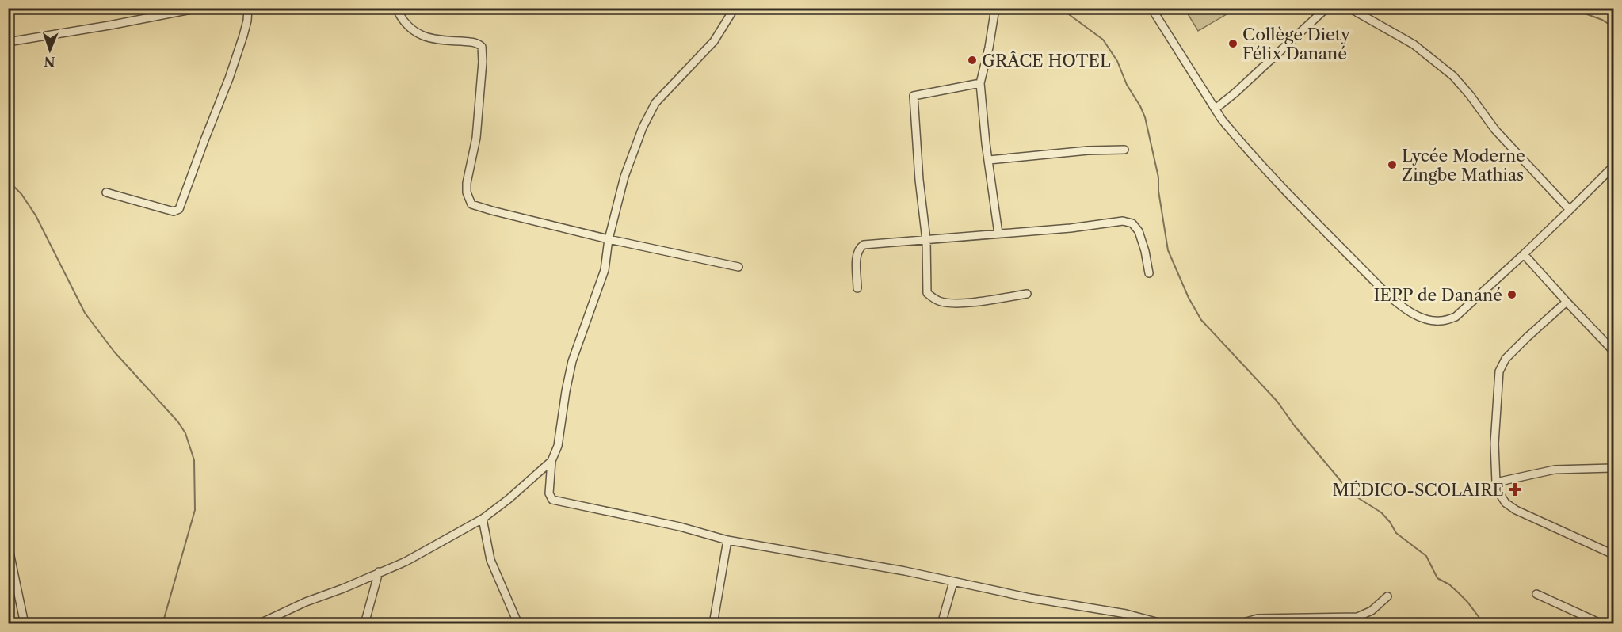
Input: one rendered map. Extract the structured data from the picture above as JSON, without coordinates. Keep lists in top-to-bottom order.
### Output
{
  "places": {
    "other": [
      "Collège Diety Félix Danané",
      "GRÂCE HOTEL",
      "Lycée Moderne Zingbe Mathias",
      "IEPP de Danané"
    ],
    "health": ["MÉDICO-SCOLAIRE"]
  },
  "north": "bottom"
}
